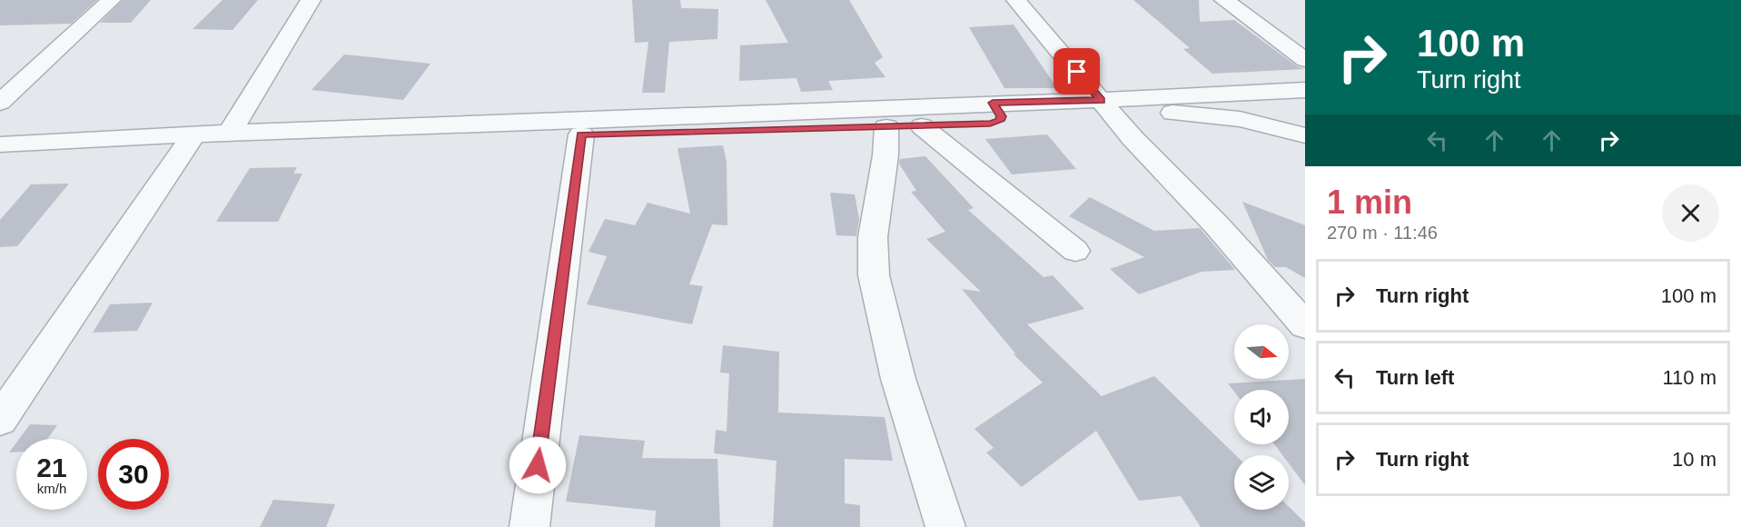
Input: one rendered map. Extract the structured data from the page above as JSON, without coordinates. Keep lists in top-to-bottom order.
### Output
{
  "north": "right",
  "page": {
    "turn": ["100 m", "Turn right"],
    "heading": ["1 min", "270 m · 11:46"],
    "list": [
      {
        "name": "Turn right",
        "value": "100 m"
      },
      {
        "name": "Turn left",
        "value": "110 m"
      },
      {
        "name": "Turn right",
        "value": "10 m"
      }
    ],
    "speed": "21 km/h",
    "limit": "30"
  }
}
